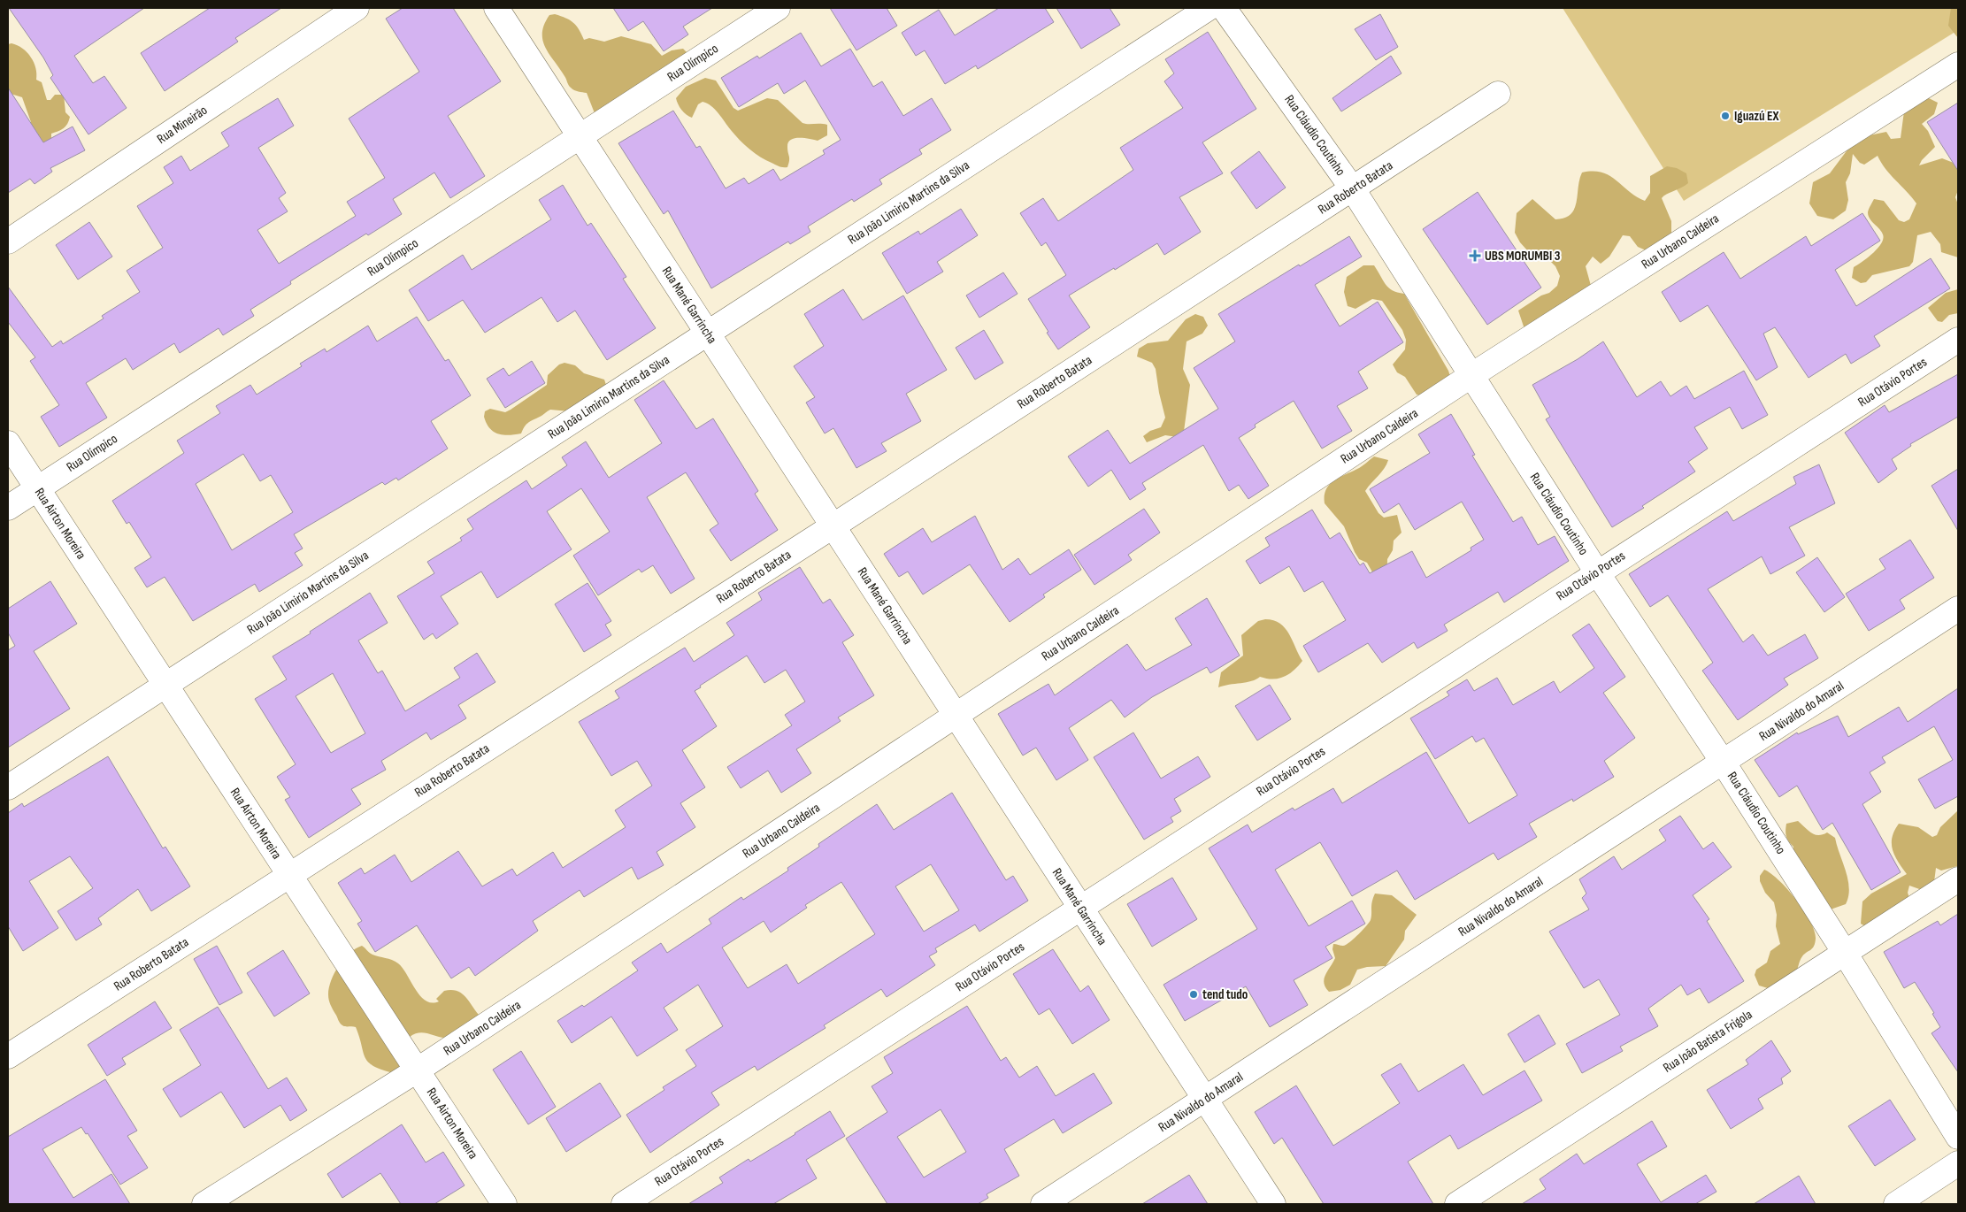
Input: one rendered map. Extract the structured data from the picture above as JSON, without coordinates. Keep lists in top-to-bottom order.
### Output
{
  "streets": {
    "street": [
      "Rua Olímpico",
      "Rua Mineirão",
      "Rua Cláudio Coutinho",
      "Rua Roberto Batata",
      "Rua João Limirio Martins da Silva",
      "Rua Urbano Caldeira",
      "Rua Mané Garrincha",
      "Rua Otávio Portes",
      "Rua Airton Moreira",
      "Rua Nivaldo do Amaral",
      "Rua João Batista Frigola"
    ]
  },
  "crossings": [
    ["Rua Olímpico", "Rua Mané Garrincha"],
    ["Rua Olímpico", "Rua Airton Moreira"],
    ["Rua Cláudio Coutinho", "Rua Roberto Batata"],
    ["Rua Cláudio Coutinho", "Rua Urbano Caldeira"],
    ["Rua Cláudio Coutinho", "Rua Otávio Portes"],
    ["Rua Cláudio Coutinho", "Rua Nivaldo do Amaral"],
    ["Rua Cláudio Coutinho", "Rua João Batista Frigola"],
    ["Rua Roberto Batata", "Rua Mané Garrincha"],
    ["Rua Roberto Batata", "Rua Airton Moreira"],
    ["Rua João Limirio Martins da Silva", "Rua Mané Garrincha"],
    ["Rua João Limirio Martins da Silva", "Rua Airton Moreira"],
    ["Rua Urbano Caldeira", "Rua Mané Garrincha"],
    ["Rua Urbano Caldeira", "Rua Airton Moreira"],
    ["Rua Mané Garrincha", "Rua Otávio Portes"],
    ["Rua Mané Garrincha", "Rua Nivaldo do Amaral"]
  ],
  "places": {
    "other": ["Iguazú EX", "tend tudo"],
    "health": ["UBS MORUMBI 3"]
  }
}
